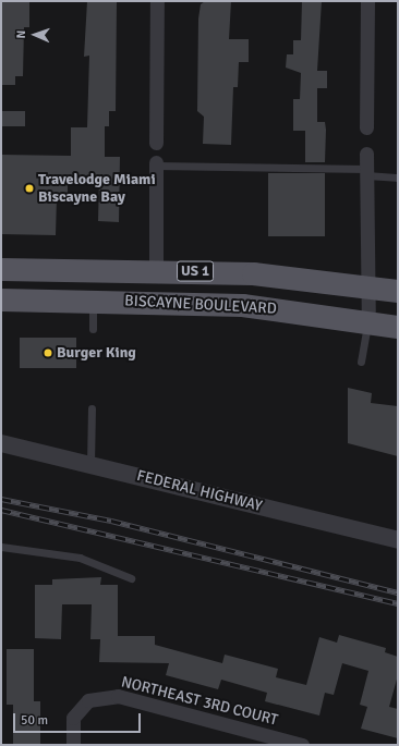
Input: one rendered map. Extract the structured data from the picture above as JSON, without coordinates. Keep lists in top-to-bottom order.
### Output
{
  "streets": {
    "main road": ["US 1", "BISCAYNE BOULEVARD"],
    "street": ["FEDERAL HIGHWAY", "NORTHEAST 3RD COURT"]
  },
  "places": ["Travelodge Miami Biscayne Bay", "Burger King"],
  "scale_bar": "50 m",
  "north": "left"
}
